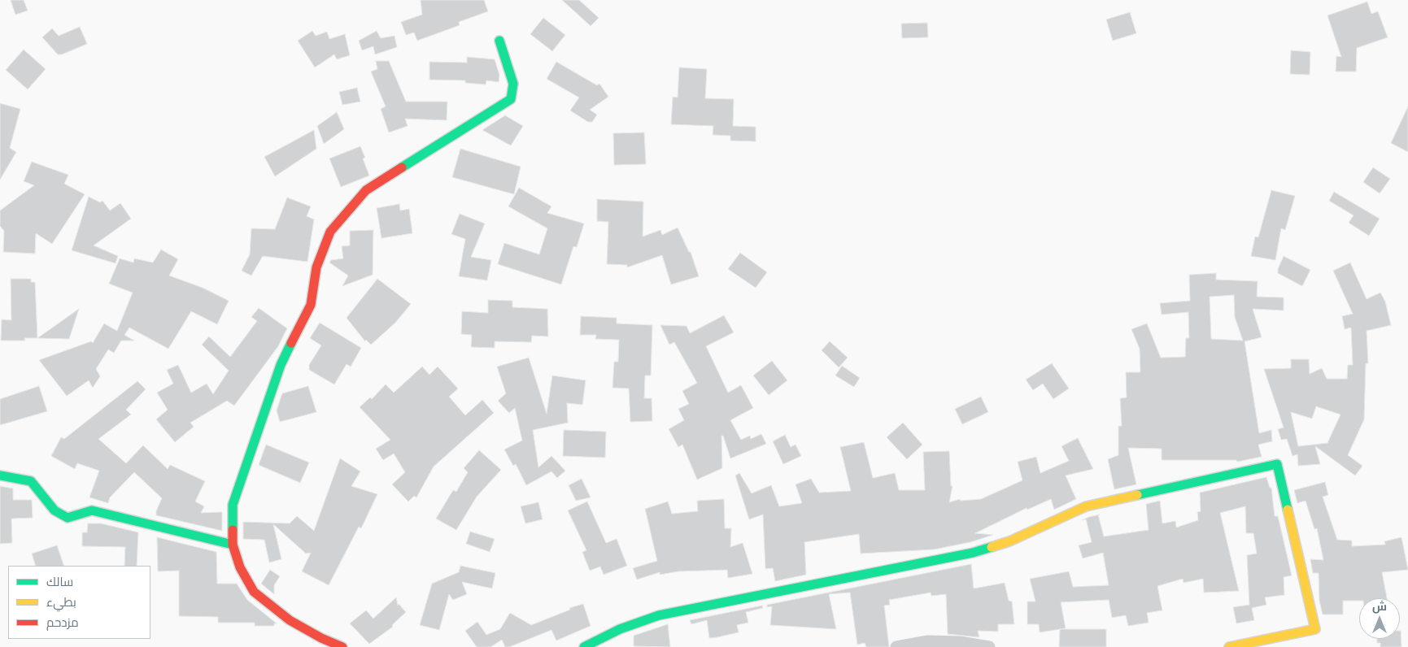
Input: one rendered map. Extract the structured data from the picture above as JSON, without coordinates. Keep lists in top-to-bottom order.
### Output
{
  "legend": ["سالك", "بطيء", "مزدحم"],
  "north": "top"
}
